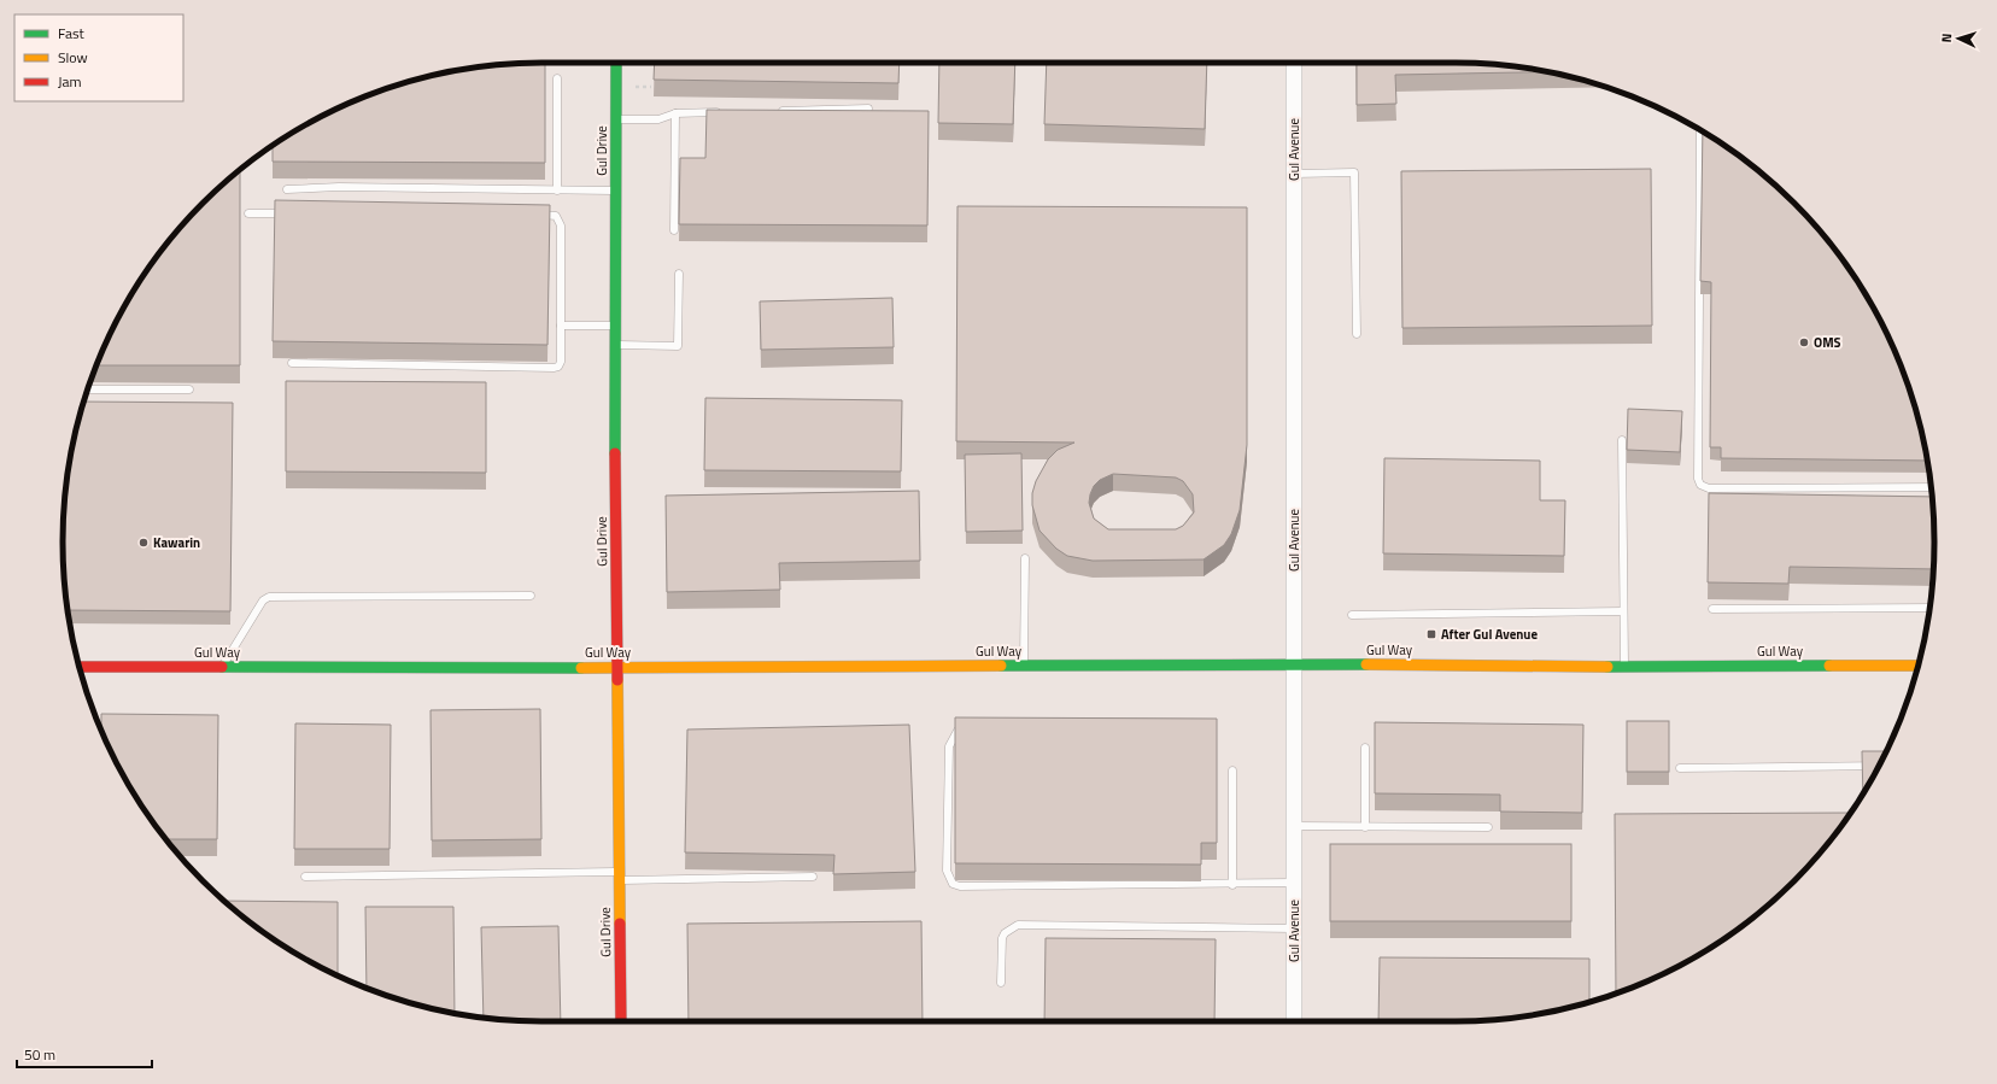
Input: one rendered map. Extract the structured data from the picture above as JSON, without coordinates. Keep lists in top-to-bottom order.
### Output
{
  "streets": {
    "street": ["Gul Avenue", "Gul Drive", "Gul Way"]
  },
  "crossings": [
    ["Gul Avenue", "Gul Way"],
    ["Gul Drive", "Gul Way"]
  ],
  "places": {
    "other": ["OMS", "Kawarin"],
    "transit": ["After Gul Avenue"]
  },
  "legend": ["Fast", "Slow", "Jam"],
  "scale_bar": "50 m",
  "north": "left"
}
